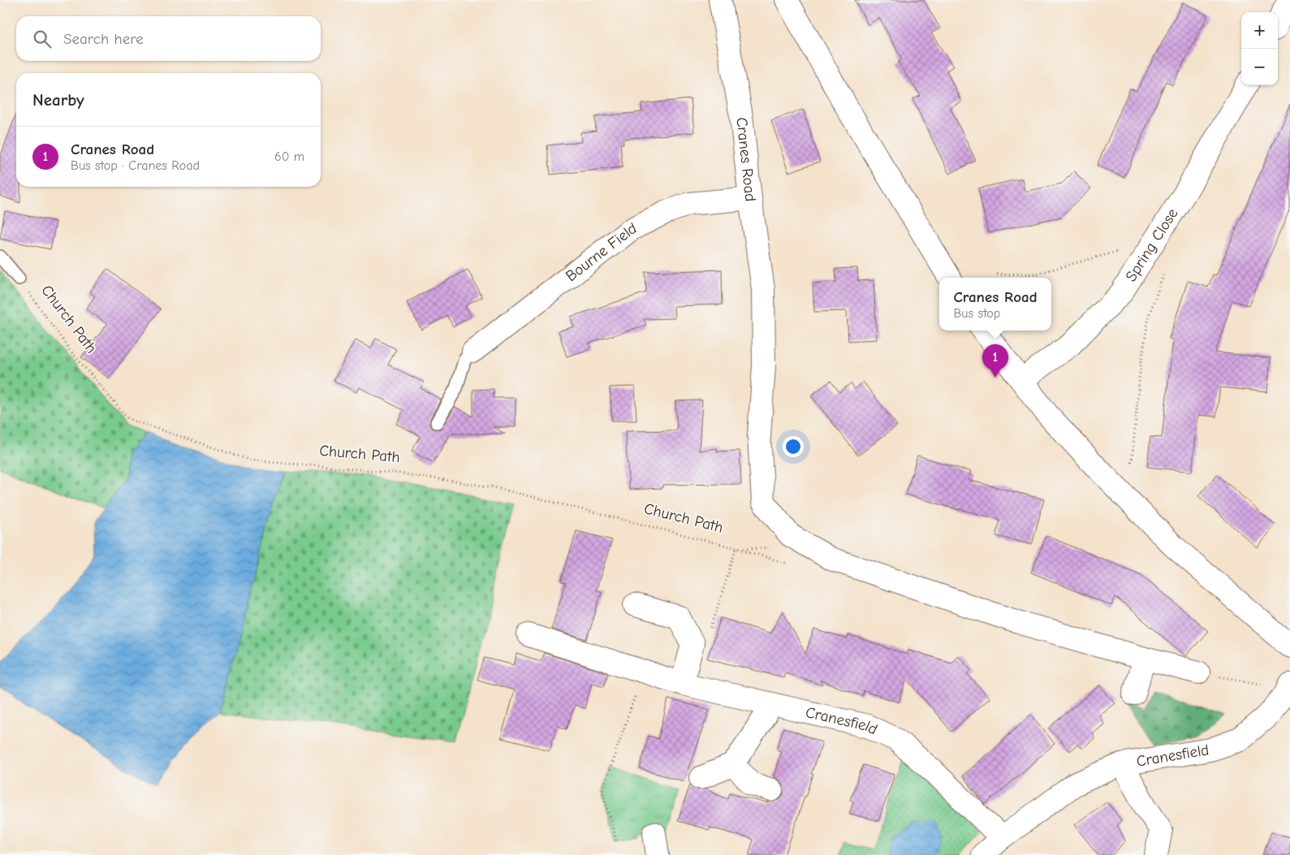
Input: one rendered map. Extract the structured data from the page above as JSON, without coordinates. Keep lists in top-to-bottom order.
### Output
{
  "streets": {
    "street": [
      "Cranes Road",
      "Spring Close",
      "Bourne Field",
      "Cranesfield"
    ],
    "path": ["Church Path"]
  },
  "crossings": [
    ["Cranes Road", "Bourne Field"],
    ["Cranes Road", "Church Path"]
  ],
  "page": {
    "map_buttons": ["+", "−"],
    "search": "Search here",
    "heading": "Nearby",
    "list": [
      {
        "mark": "1",
        "name": "Cranes Road",
        "note": "Bus stop · Cranes Road",
        "value": "60 m"
      }
    ],
    "popup": ["Cranes Road", "Bus stop"],
    "pins": "1"
  }
}
